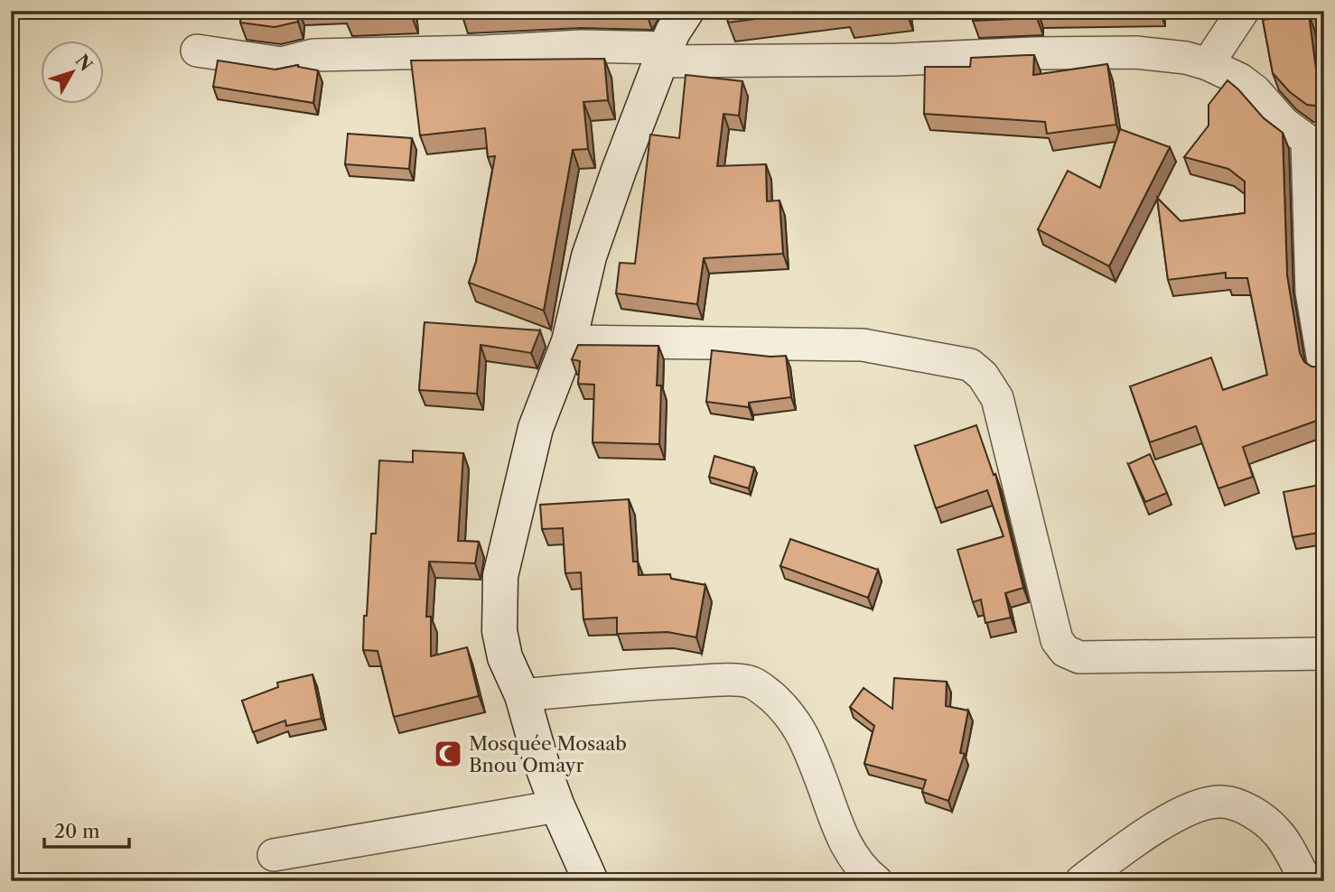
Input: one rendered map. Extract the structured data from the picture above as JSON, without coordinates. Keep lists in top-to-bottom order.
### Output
{
  "places": {
    "mosque": ["Mosquée Mosaab Bnou Omayr"]
  },
  "scale_bar": "20 m",
  "north": "top right"
}
